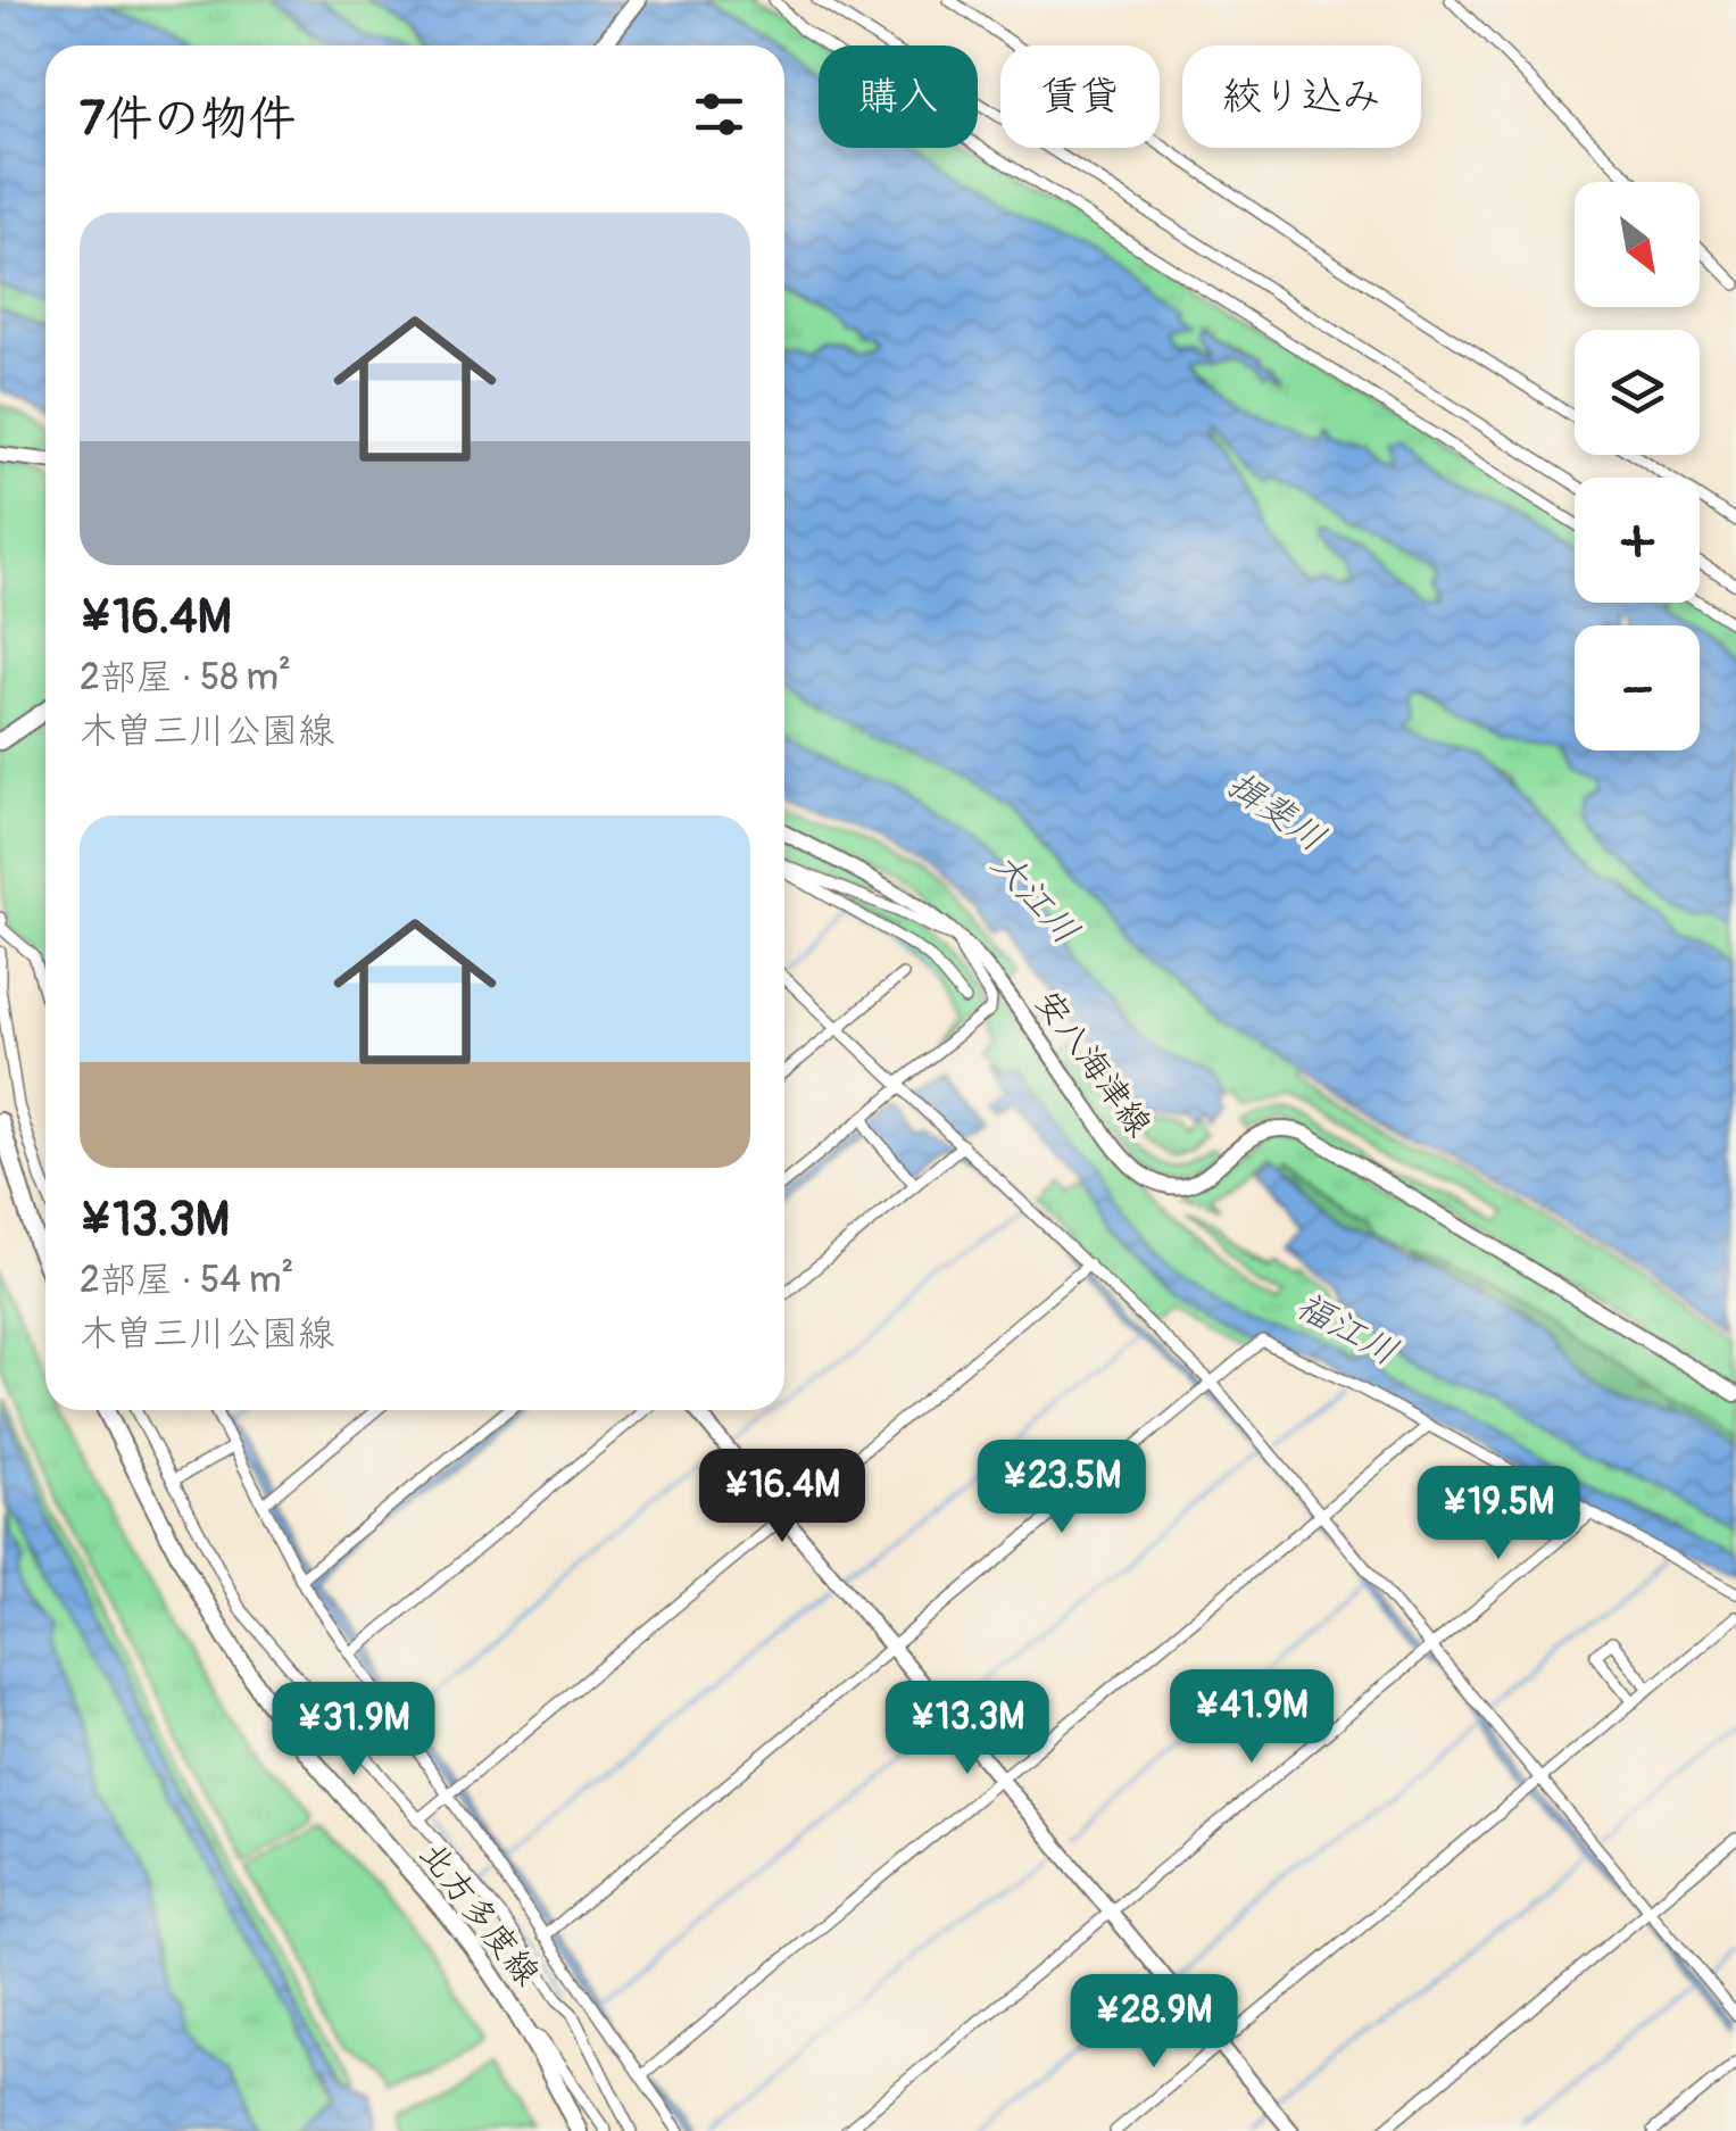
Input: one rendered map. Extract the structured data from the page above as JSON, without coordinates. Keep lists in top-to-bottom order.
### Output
{
  "streets": {
    "main road": ["安八海津線", "北方多度線"]
  },
  "water": ["揖斐川", "大江川", "福江川"],
  "north": "bottom right",
  "page": {
    "chip": ["購入", "賃貸", "絞り込み"],
    "heading": "7件の物件",
    "map_buttons": ["+", "−"],
    "list": [
      {
        "name": "¥16.4M",
        "note": "2部屋 · 58 m² · 木曽三川公園線"
      },
      {
        "name": "¥13.3M",
        "note": "2部屋 · 54 m² · 木曽三川公園線"
      }
    ],
    "price": [
      "¥23.5M",
      "¥16.4M",
      "¥19.5M",
      "¥41.9M",
      "¥13.3M",
      "¥31.9M",
      "¥28.9M"
    ]
  }
}
